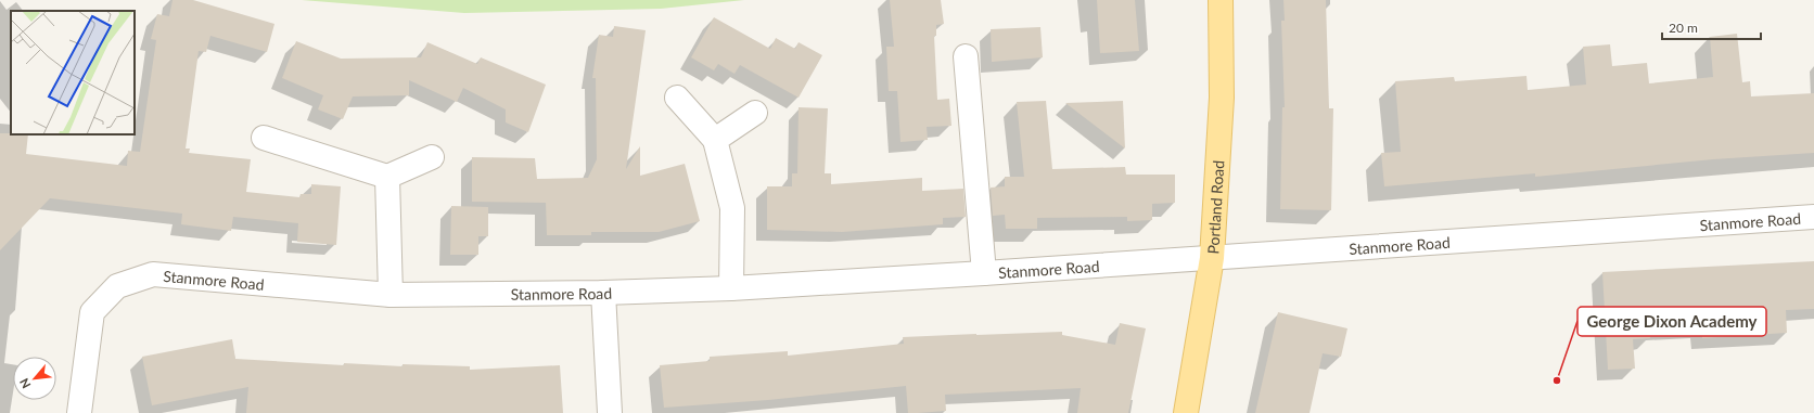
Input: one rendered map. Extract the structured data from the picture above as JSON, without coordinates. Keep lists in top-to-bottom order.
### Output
{
  "streets": {
    "main road": ["Portland Road"],
    "street": ["Stanmore Road"]
  },
  "crossings": [
    ["Portland Road", "Stanmore Road"]
  ],
  "places": ["George Dixon Academy"],
  "scale_bar": "20 m",
  "north": "bottom left"
}
